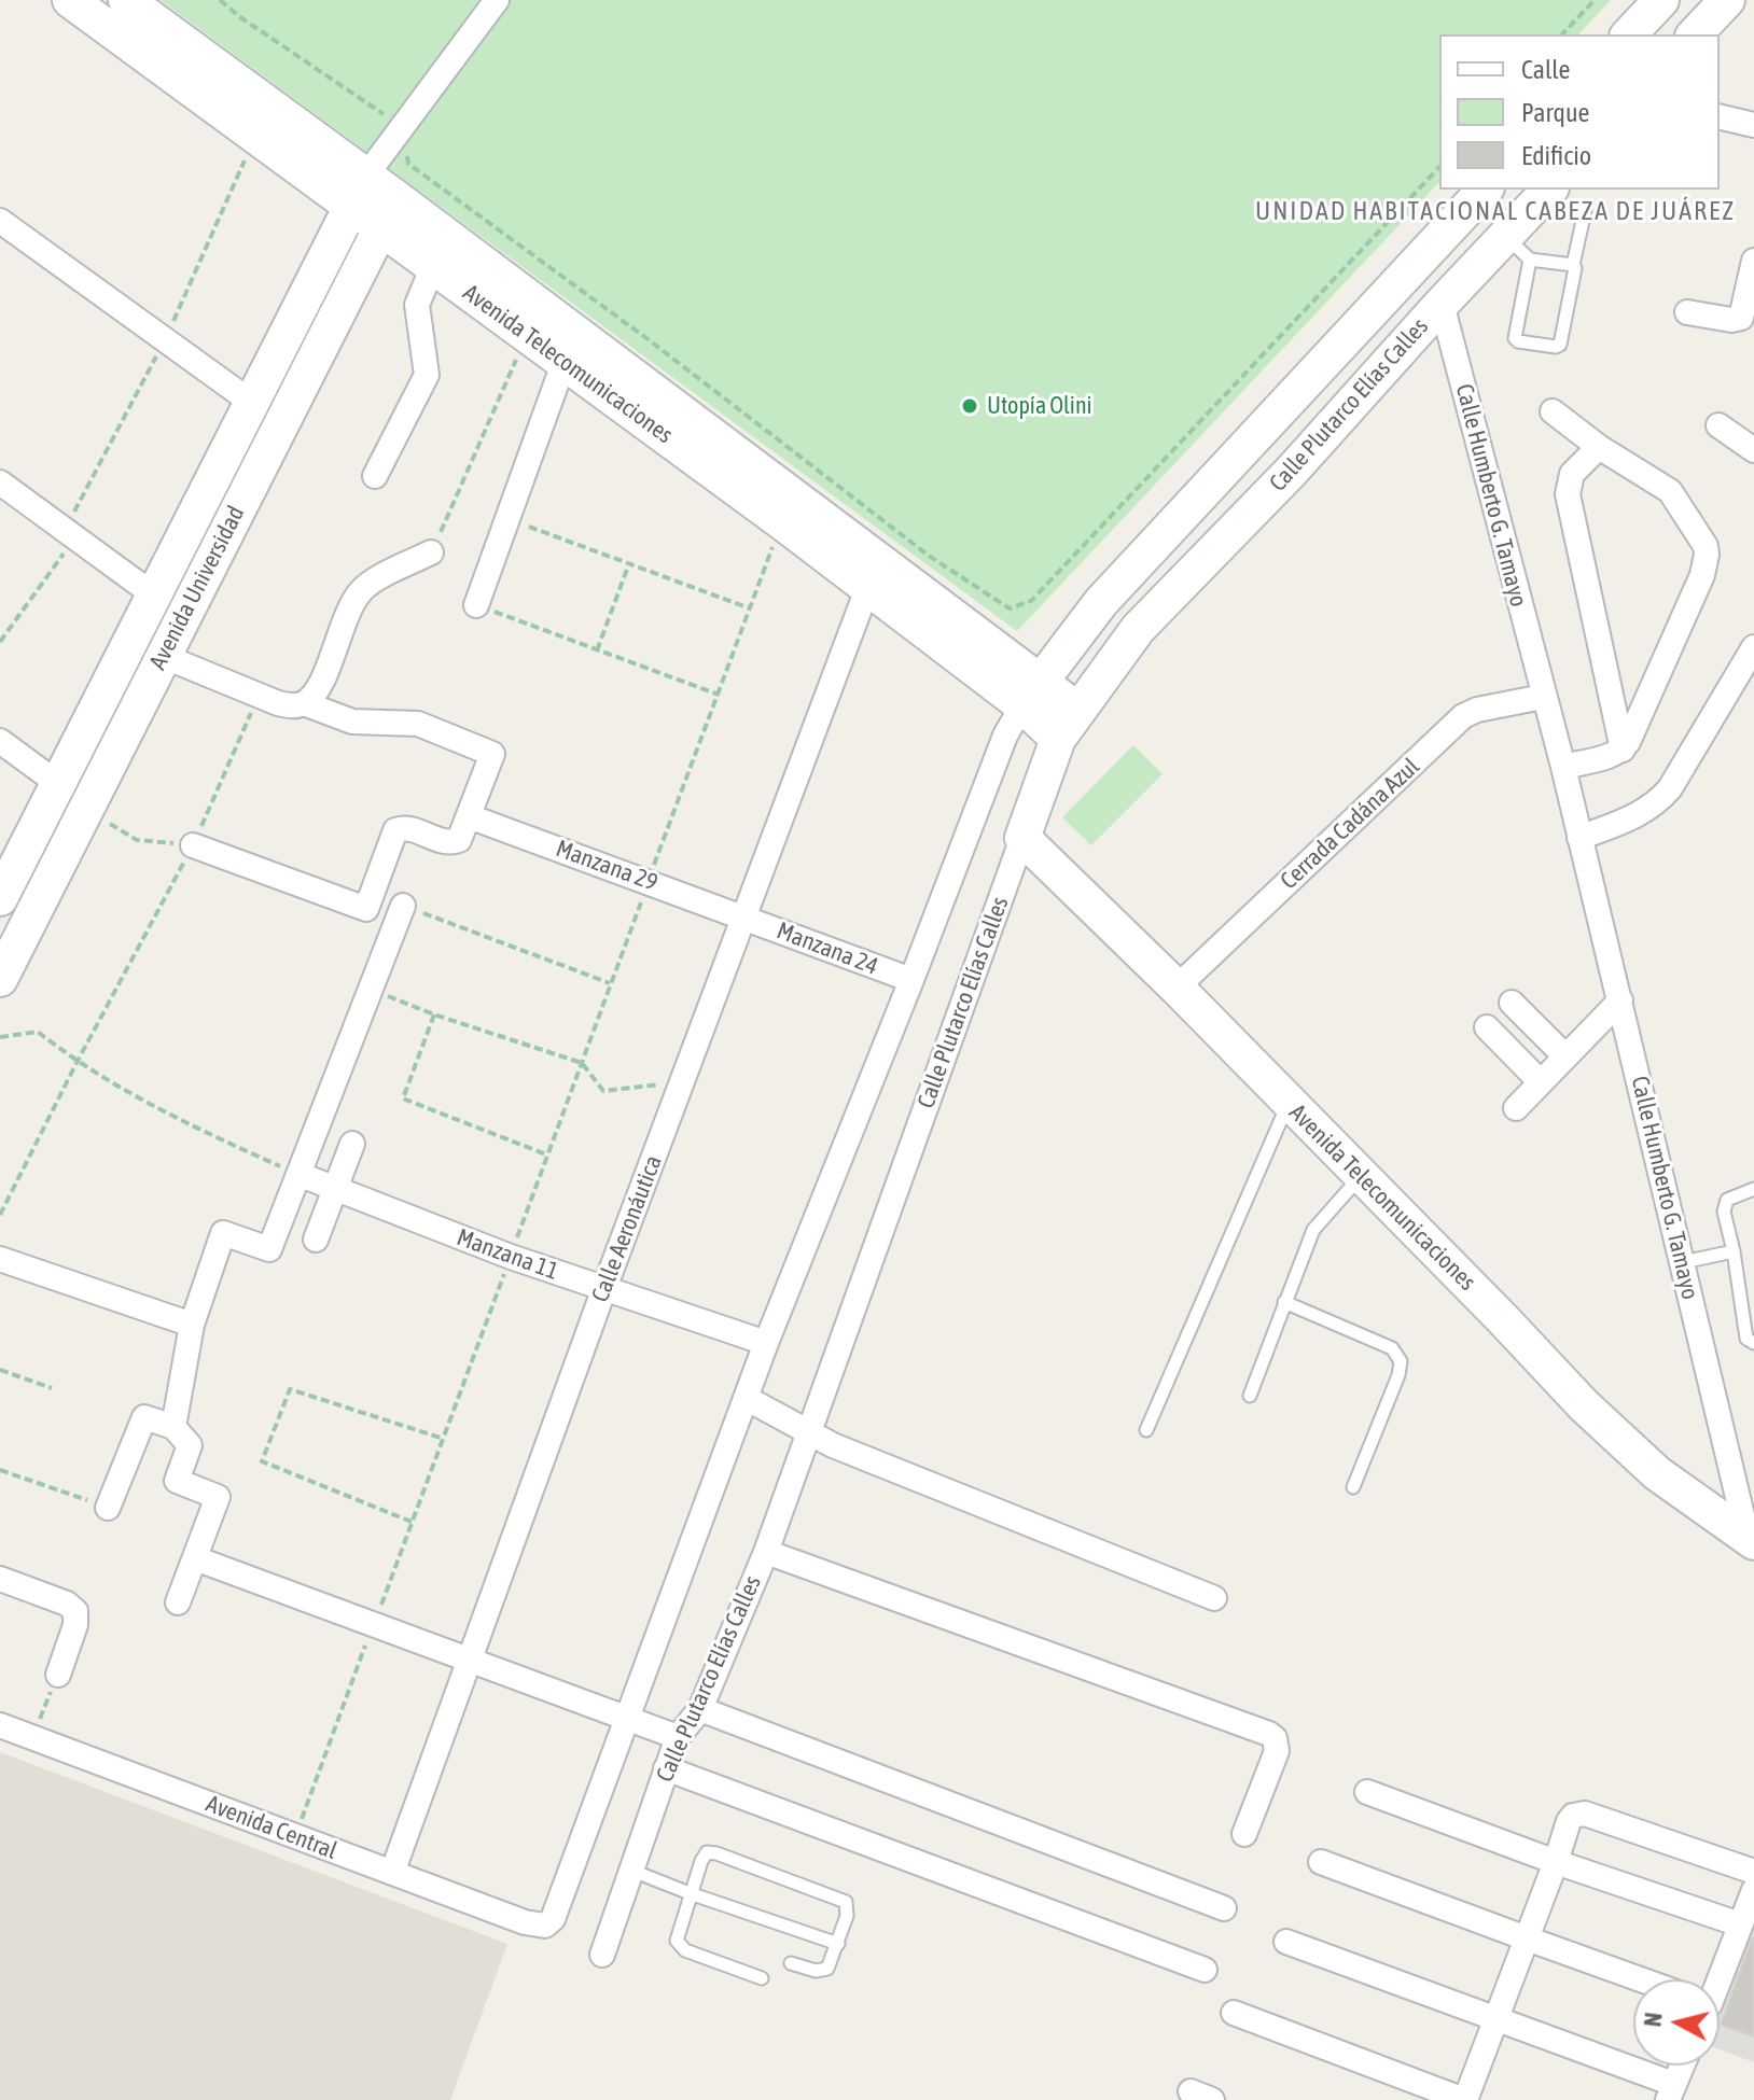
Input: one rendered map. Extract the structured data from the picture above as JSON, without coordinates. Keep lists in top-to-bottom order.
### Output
{
  "streets": {
    "street": [
      "Avenida Telecomunicaciones",
      "Calle Plutarco Elías Calles",
      "Calle Humberto G. Tamayo",
      "Avenida Universidad",
      "Cerrada Cadána Azul",
      "Manzana 29",
      "Manzana 24",
      "Calle Aeronáutica",
      "Manzana 11",
      "Avenida Central"
    ]
  },
  "crossings": [
    ["Avenida Telecomunicaciones", "Calle Plutarco Elías Calles"],
    ["Avenida Telecomunicaciones", "Calle Humberto G. Tamayo"],
    ["Avenida Telecomunicaciones", "Avenida Universidad"],
    ["Avenida Telecomunicaciones", "Cerrada Cadána Azul"],
    ["Avenida Telecomunicaciones", "Calle Aeronáutica"],
    ["Calle Plutarco Elías Calles", "Calle Humberto G. Tamayo"],
    ["Calle Plutarco Elías Calles", "Manzana 24"],
    ["Calle Plutarco Elías Calles", "Manzana 11"],
    ["Calle Plutarco Elías Calles", "Avenida Central"],
    ["Calle Humberto G. Tamayo", "Cerrada Cadána Azul"],
    ["Manzana 29", "Manzana 24"],
    ["Manzana 29", "Calle Aeronáutica"],
    ["Manzana 24", "Calle Aeronáutica"],
    ["Calle Aeronáutica", "Manzana 11"],
    ["Calle Aeronáutica", "Avenida Central"]
  ],
  "districts": ["UNIDAD HABITACIONAL CABEZA DE JUÁREZ"],
  "places": ["Utopía Olini"],
  "legend": ["Calle", "Parque", "Edificio"],
  "north": "left"
}
